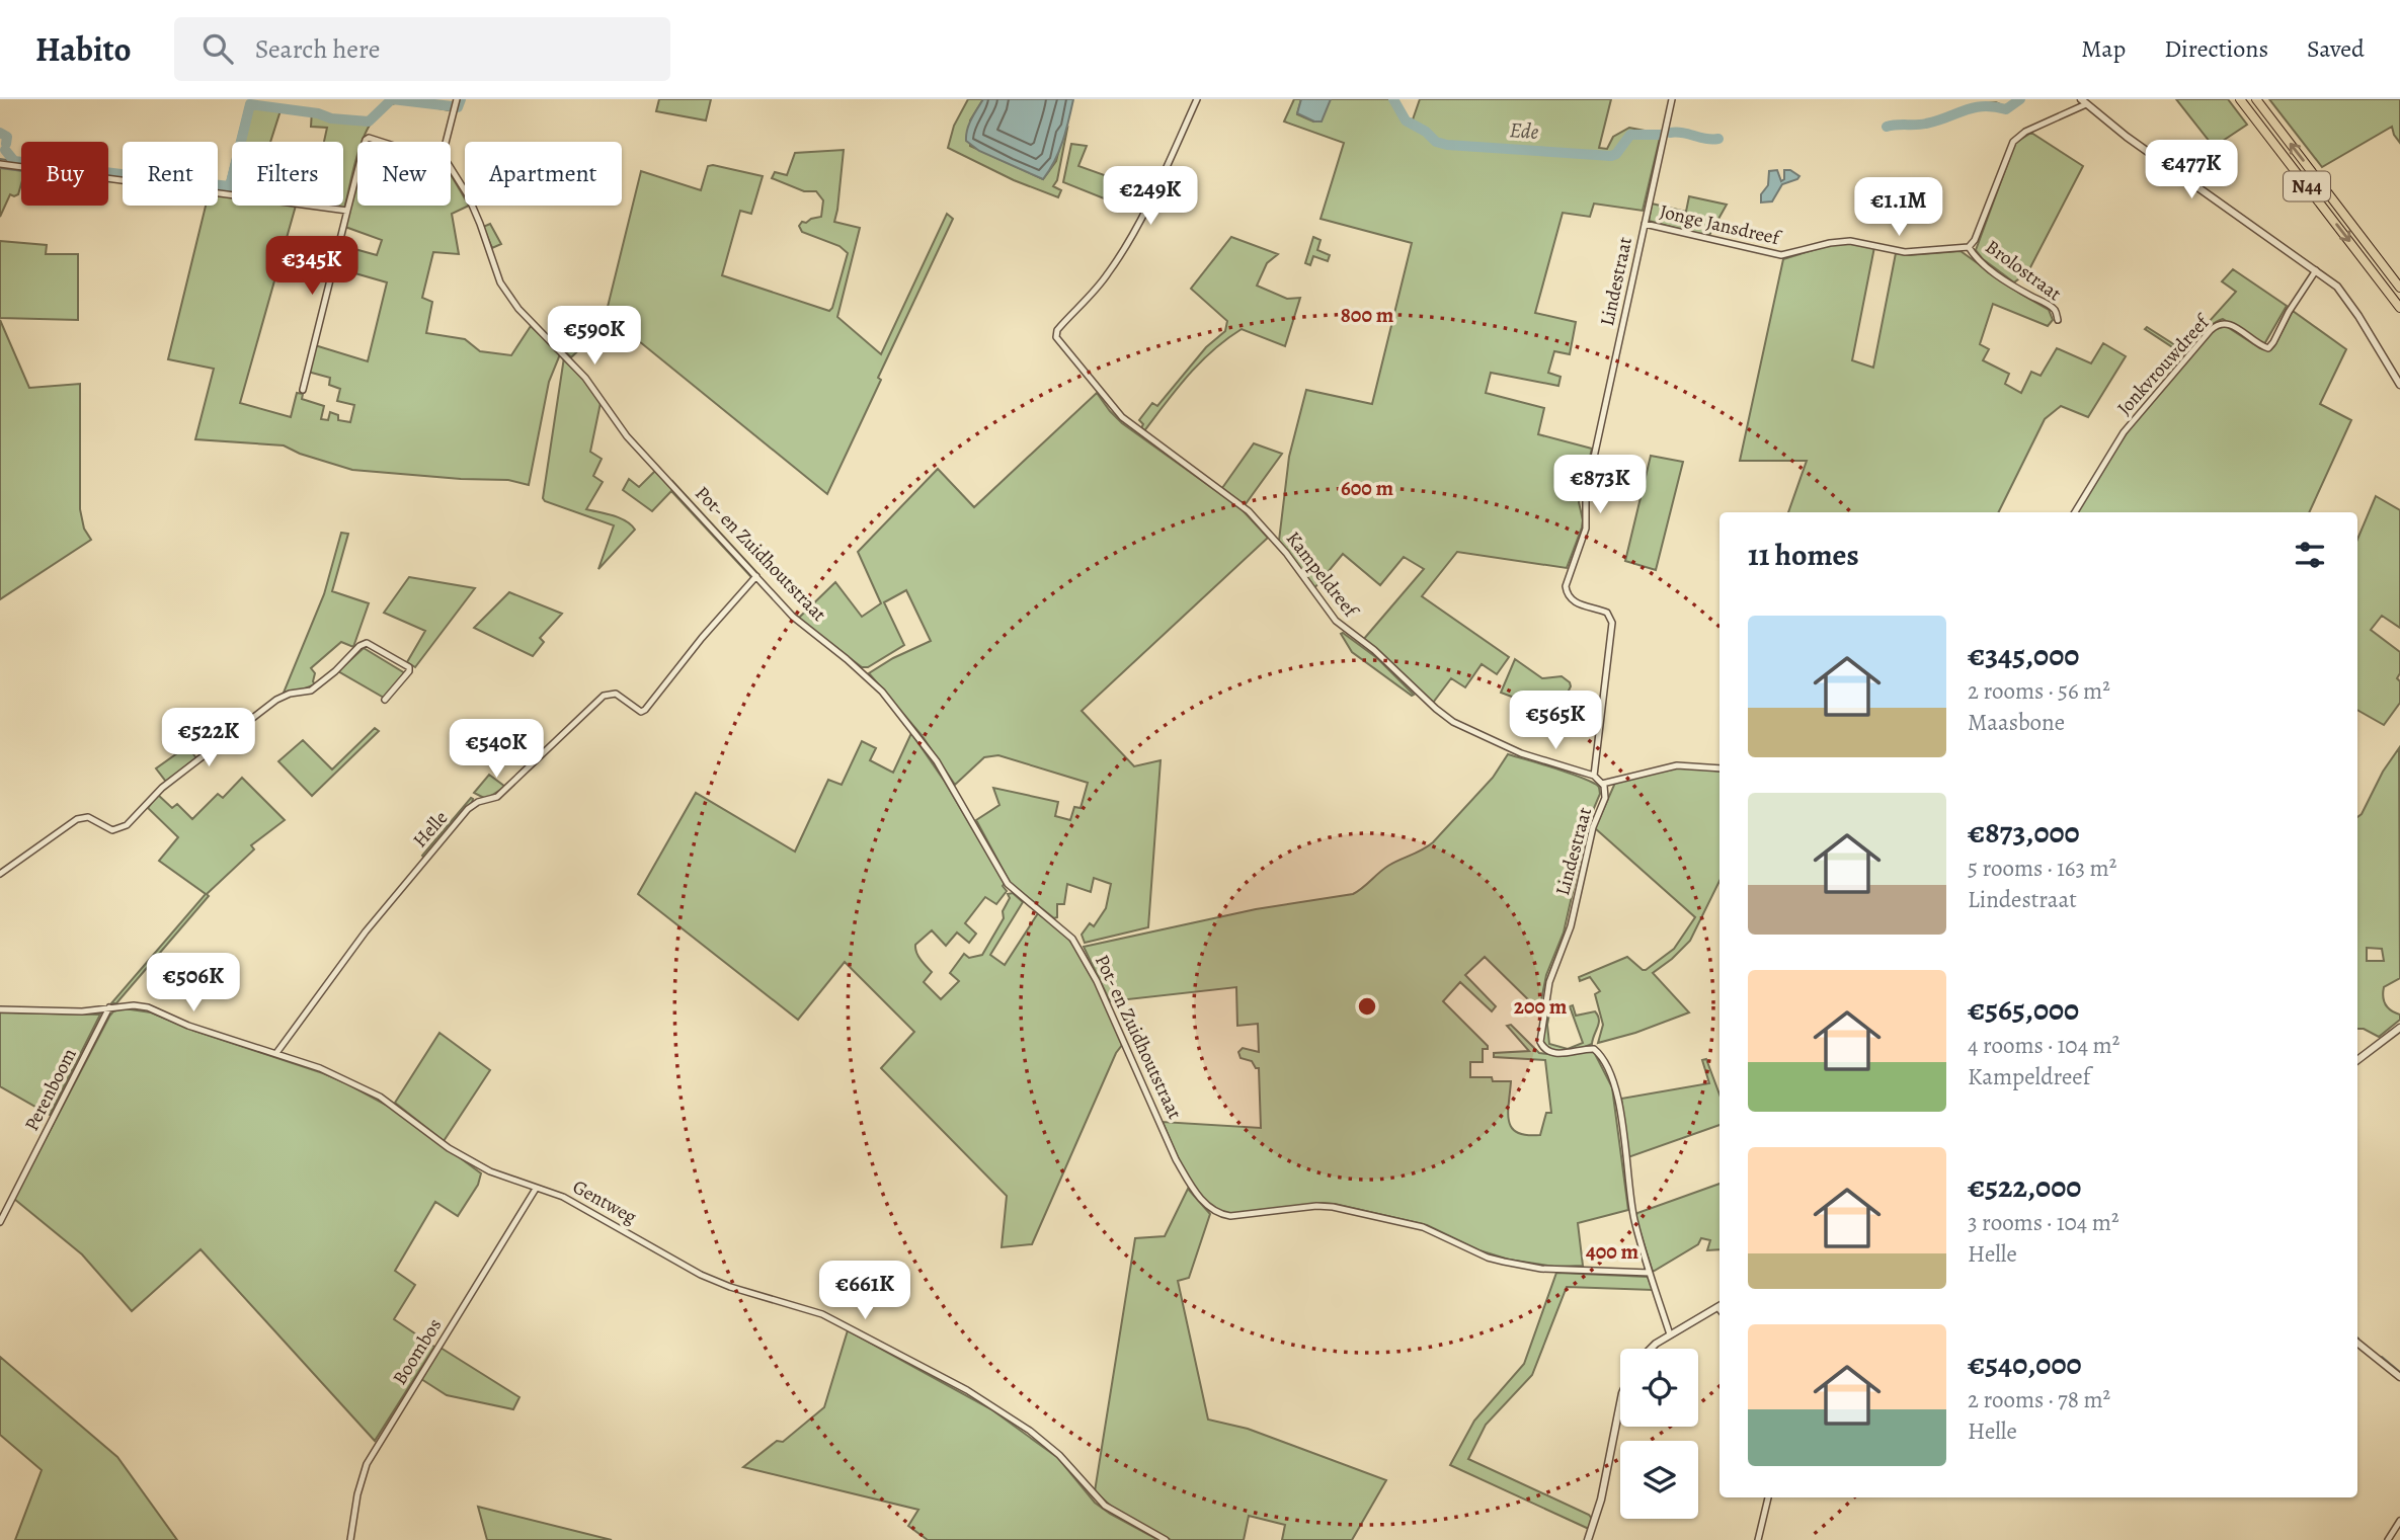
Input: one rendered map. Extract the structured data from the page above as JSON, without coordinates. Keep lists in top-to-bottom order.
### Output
{
  "streets": {
    "highway": ["N44"],
    "street": [
      "Jonge Jansdreef",
      "Brolostraat",
      "Lindestraat",
      "Jonkvrouwdreef",
      "Pot- en Zuidhoutstraat",
      "Kampeldreef",
      "Helle",
      "Perenboom",
      "Gentweg",
      "Boombos"
    ]
  },
  "crossings": [
    ["Jonge Jansdreef", "Brolostraat"],
    ["Jonge Jansdreef", "Lindestraat"],
    ["Lindestraat", "Pot- en Zuidhoutstraat"],
    ["Lindestraat", "Kampeldreef"],
    ["Pot- en Zuidhoutstraat", "Helle"],
    ["Helle", "Gentweg"],
    ["Perenboom", "Gentweg"],
    ["Gentweg", "Boombos"]
  ],
  "water": ["Ede"],
  "page": {
    "header": "Habito",
    "search": "Search here",
    "nav": ["Map", "Directions", "Saved"],
    "price": [
      "€477K",
      "€249K",
      "€1.1M",
      "€345K",
      "€590K",
      "€873K",
      "€565K",
      "€522K",
      "€540K",
      "€506K",
      "€661K"
    ],
    "chip": [
      "Buy",
      "Rent",
      "Filters",
      "New",
      "Apartment"
    ],
    "heading": "11 homes",
    "list": [
      {
        "name": "€345,000",
        "note": "2 rooms · 56 m² · Maasbone"
      },
      {
        "name": "€873,000",
        "note": "5 rooms · 163 m² · Lindestraat"
      },
      {
        "name": "€565,000",
        "note": "4 rooms · 104 m² · Kampeldreef"
      },
      {
        "name": "€522,000",
        "note": "3 rooms · 104 m² · Helle"
      },
      {
        "name": "€540,000",
        "note": "2 rooms · 78 m² · Helle"
      }
    ]
  },
  "rings": [
    "800 m",
    "600 m",
    "200 m",
    "400 m"
  ]
}
